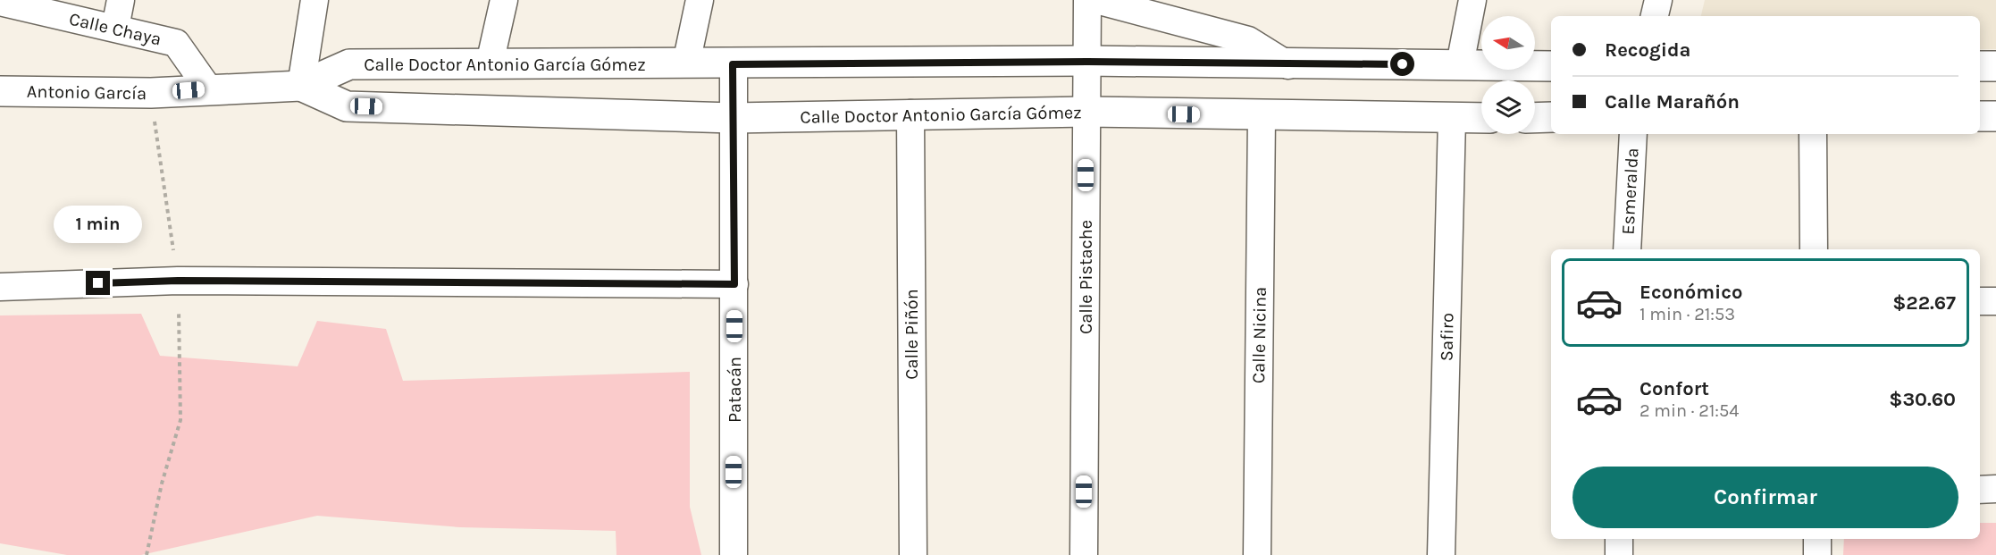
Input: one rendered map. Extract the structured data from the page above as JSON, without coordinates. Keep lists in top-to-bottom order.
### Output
{
  "streets": {
    "street": [
      "Calle Chaya",
      "Calle Doctor Antonio García Gómez",
      "Antonio García",
      "Esmeralda",
      "Calle Pistache",
      "Calle Piñón",
      "Calle Nicina",
      "Safiro",
      "Patacán"
    ]
  },
  "crossings": [
    ["Calle Chaya", "Antonio García"],
    ["Calle Doctor Antonio García Gómez", "Antonio García"],
    ["Calle Doctor Antonio García Gómez", "Calle Pistache"],
    ["Calle Doctor Antonio García Gómez", "Calle Piñón"],
    ["Calle Doctor Antonio García Gómez", "Calle Nicina"],
    ["Calle Doctor Antonio García Gómez", "Safiro"],
    ["Calle Doctor Antonio García Gómez", "Patacán"]
  ],
  "north": "left",
  "page": {
    "banner": ["Recogida", "Calle Marañón"],
    "bubble": "1 min",
    "list": [
      {
        "name": "Económico",
        "note": "1 min · 21:53",
        "value": "$22.67"
      },
      {
        "name": "Confort",
        "note": "2 min · 21:54",
        "value": "$30.60"
      }
    ],
    "buttons": "Confirmar"
  }
}
